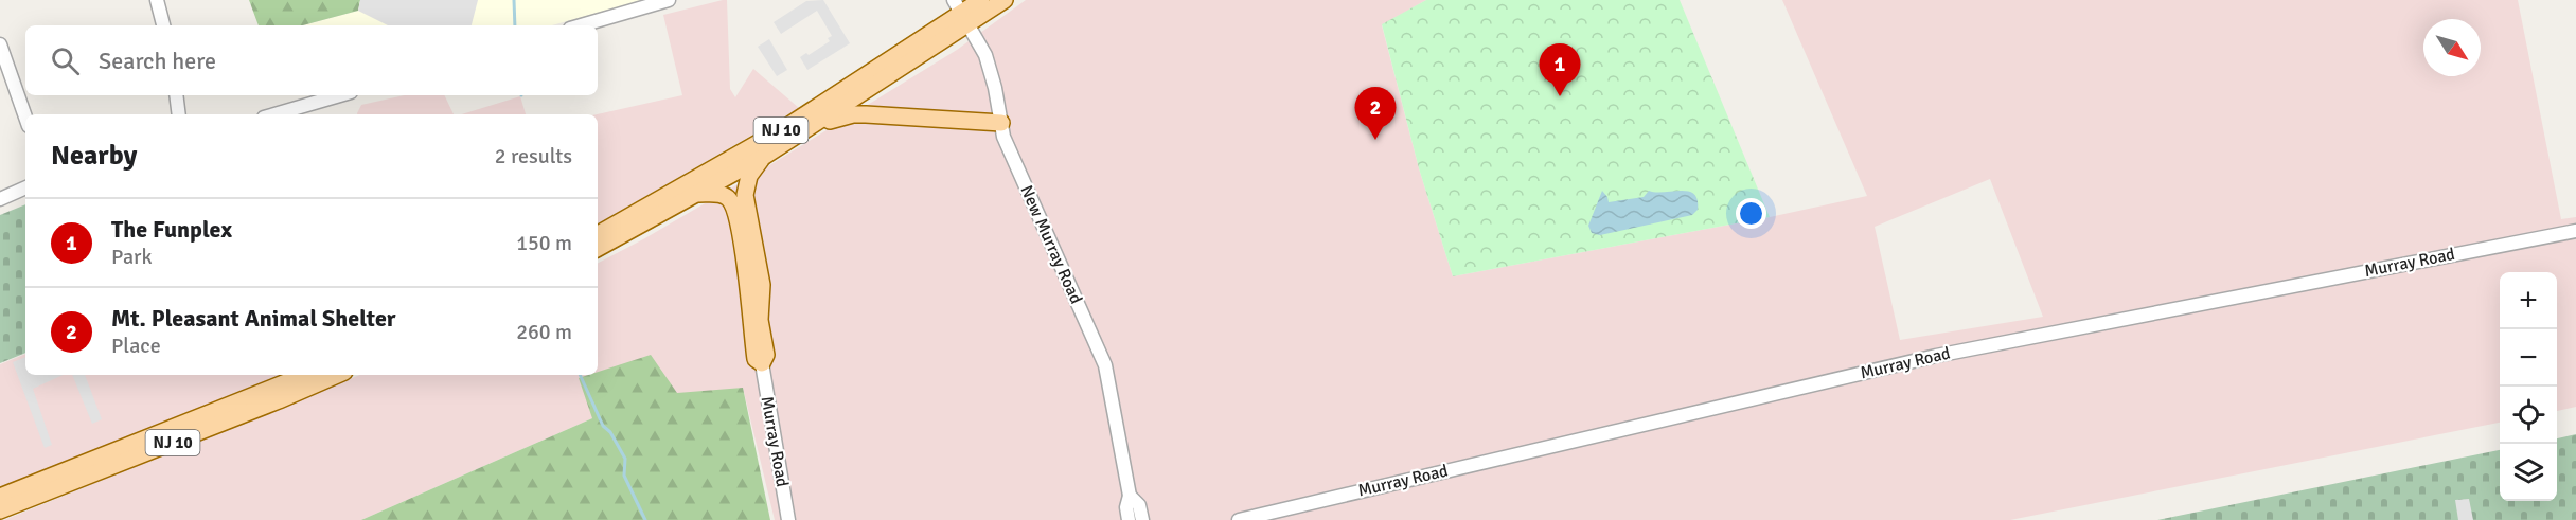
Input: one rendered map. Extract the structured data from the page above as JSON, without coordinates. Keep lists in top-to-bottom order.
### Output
{
  "streets": {
    "main road": ["NJ 10"],
    "street": ["New Murray Road", "Murray Road"]
  },
  "crossings": [
    ["NJ 10", "New Murray Road"]
  ],
  "north": "bottom right",
  "page": {
    "search": "Search here",
    "pins": ["1", "2"],
    "heading": ["Nearby", "2 results"],
    "list": [
      {
        "mark": "1",
        "name": "The Funplex",
        "note": "Park",
        "value": "150 m"
      },
      {
        "mark": "2",
        "name": "Mt. Pleasant Animal Shelter",
        "note": "Place",
        "value": "260 m"
      }
    ],
    "map_buttons": ["+", "−"]
  }
}
